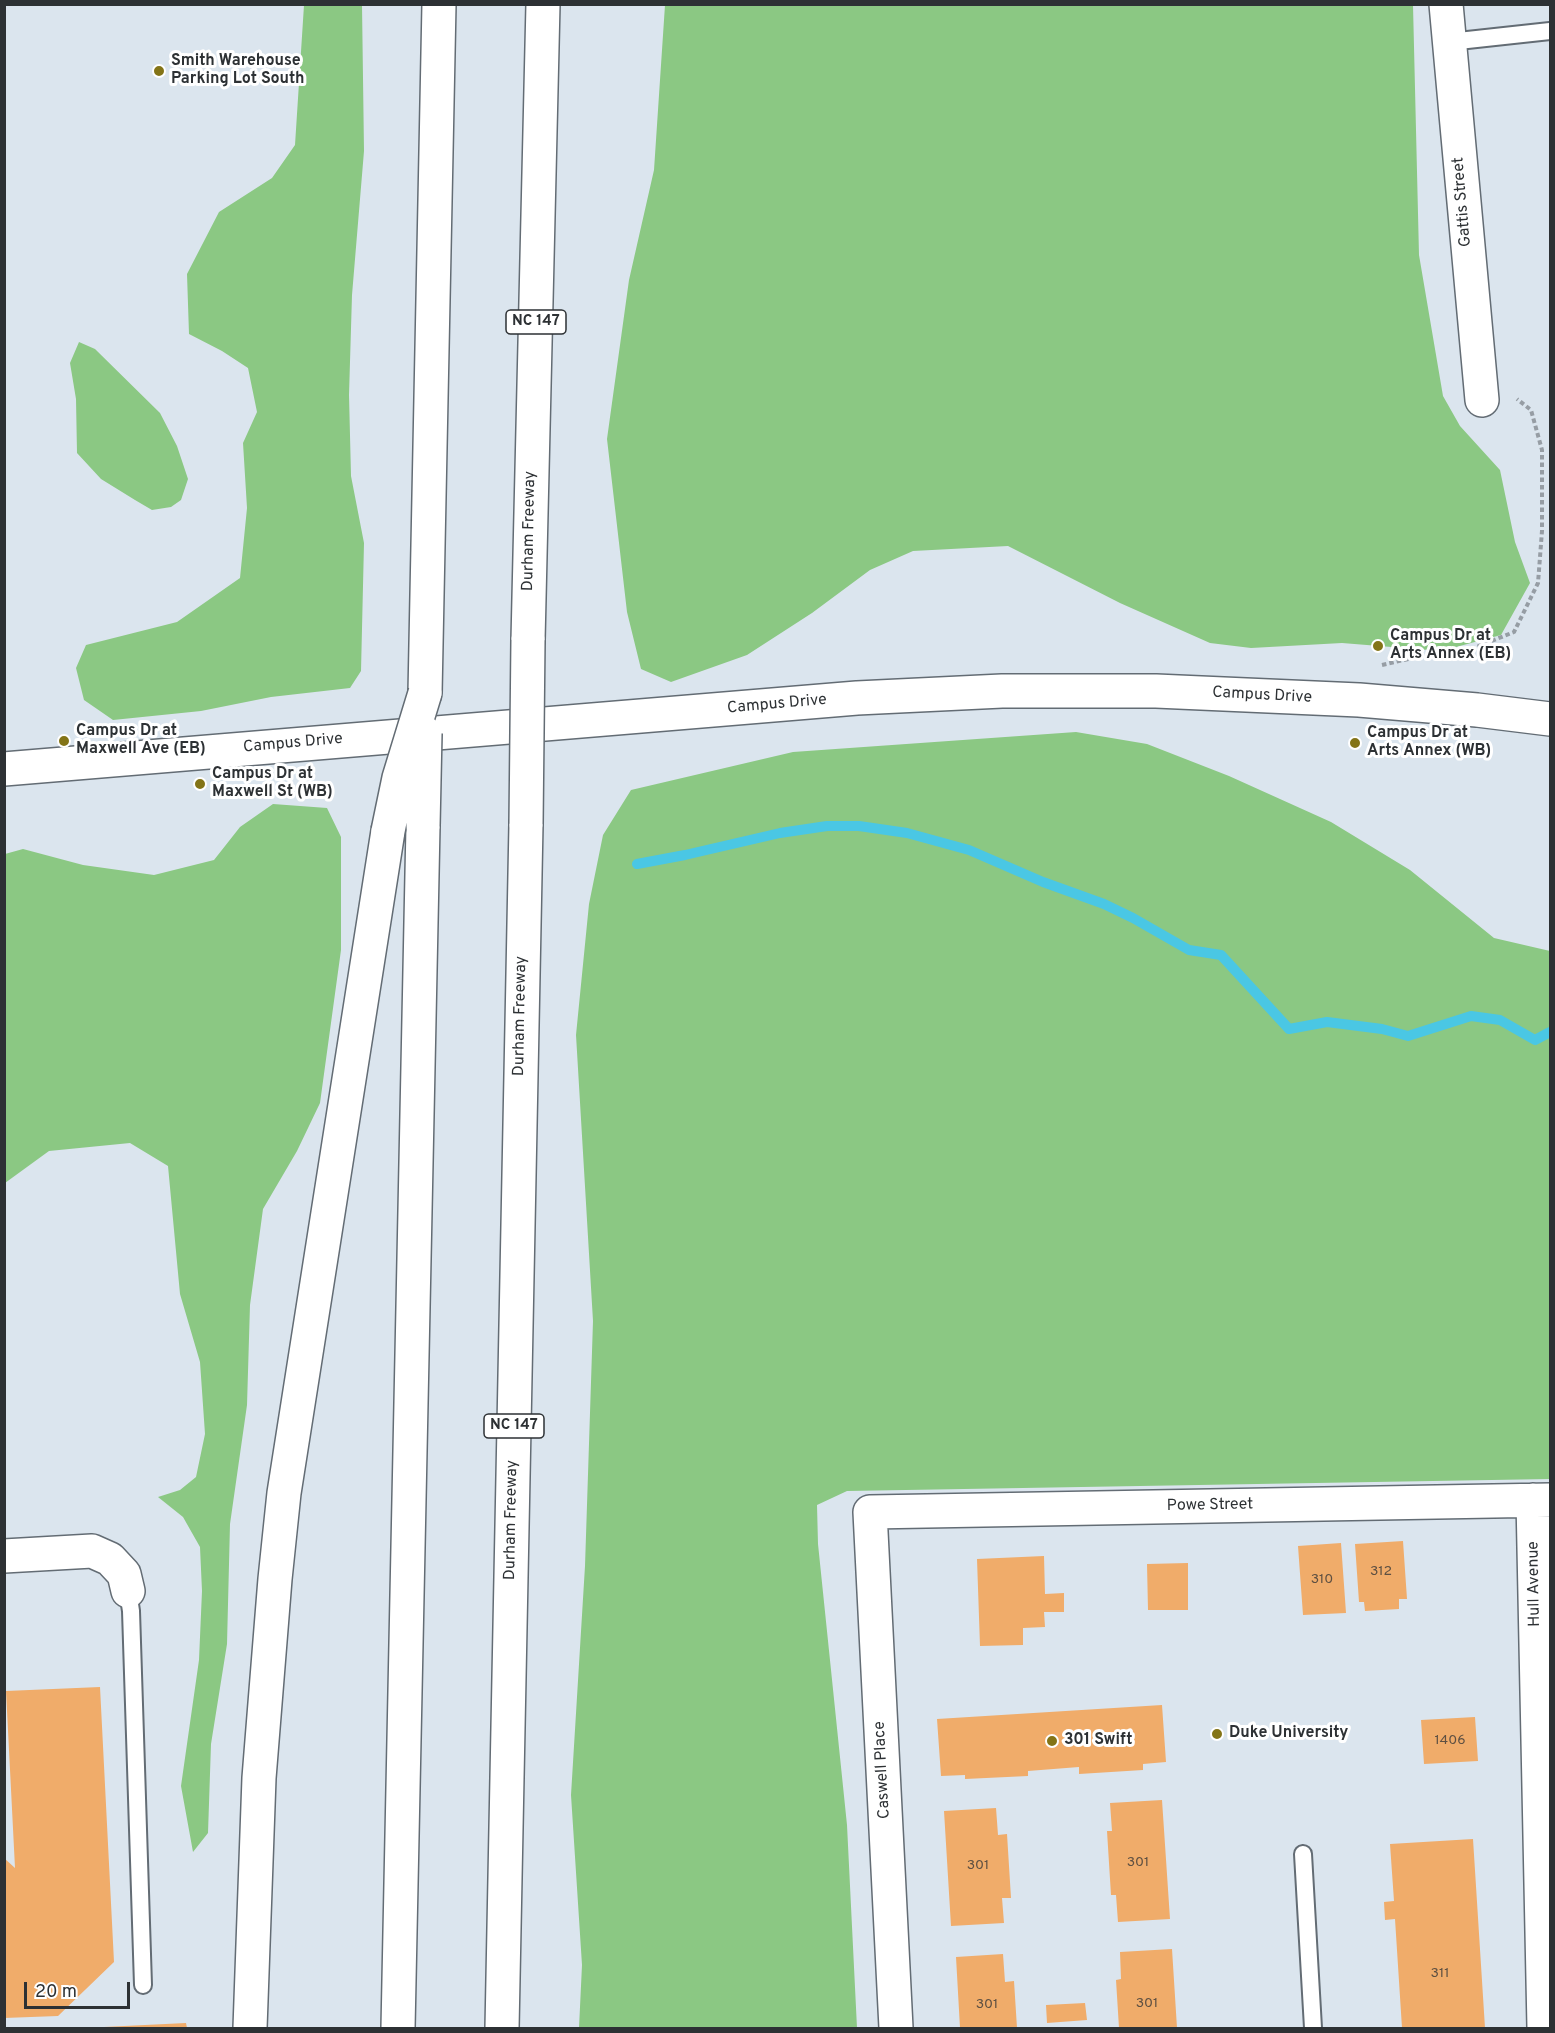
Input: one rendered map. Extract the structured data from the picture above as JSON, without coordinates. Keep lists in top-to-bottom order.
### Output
{
  "streets": {
    "main road": [
      "Gattis Street",
      "NC 147",
      "Durham Freeway",
      "Campus Drive",
      "Powe Street",
      "Hull Avenue",
      "Caswell Place"
    ]
  },
  "crossings": [
    ["Powe Street", "Hull Avenue"],
    ["Powe Street", "Caswell Place"]
  ],
  "places": [
    "Smith Warehouse Parking Lot South",
    "Campus Dr at Arts Annex (EB)",
    "Campus Dr at Maxwell Ave (EB)",
    "Campus Dr at Arts Annex (WB)",
    "Campus Dr at Maxwell St (WB)",
    "Duke University",
    "301 Swift"
  ],
  "house_numbers": [
    "312",
    "310",
    "1406",
    "301",
    "301",
    "311",
    "301",
    "301"
  ],
  "scale_bar": "20 m"
}
